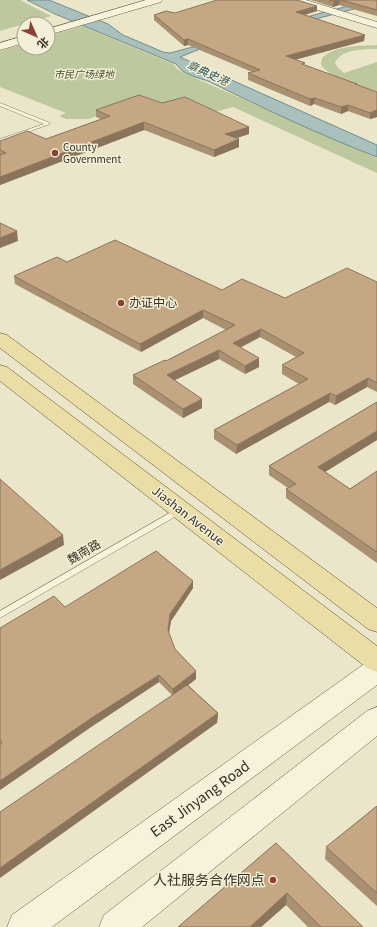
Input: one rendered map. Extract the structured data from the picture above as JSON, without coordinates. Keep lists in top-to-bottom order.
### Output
{
  "streets": {
    "main road": ["Jiashan Avenue", "East Jinyang Road"],
    "lane": ["魏南路"]
  },
  "crossings": [
    ["Jiashan Avenue", "魏南路"]
  ],
  "water": ["章典史港"],
  "parks": ["市民广场绿地"],
  "places": ["County Government", "办证中心", "人社服务合作网点"],
  "north": "bottom right"
}
